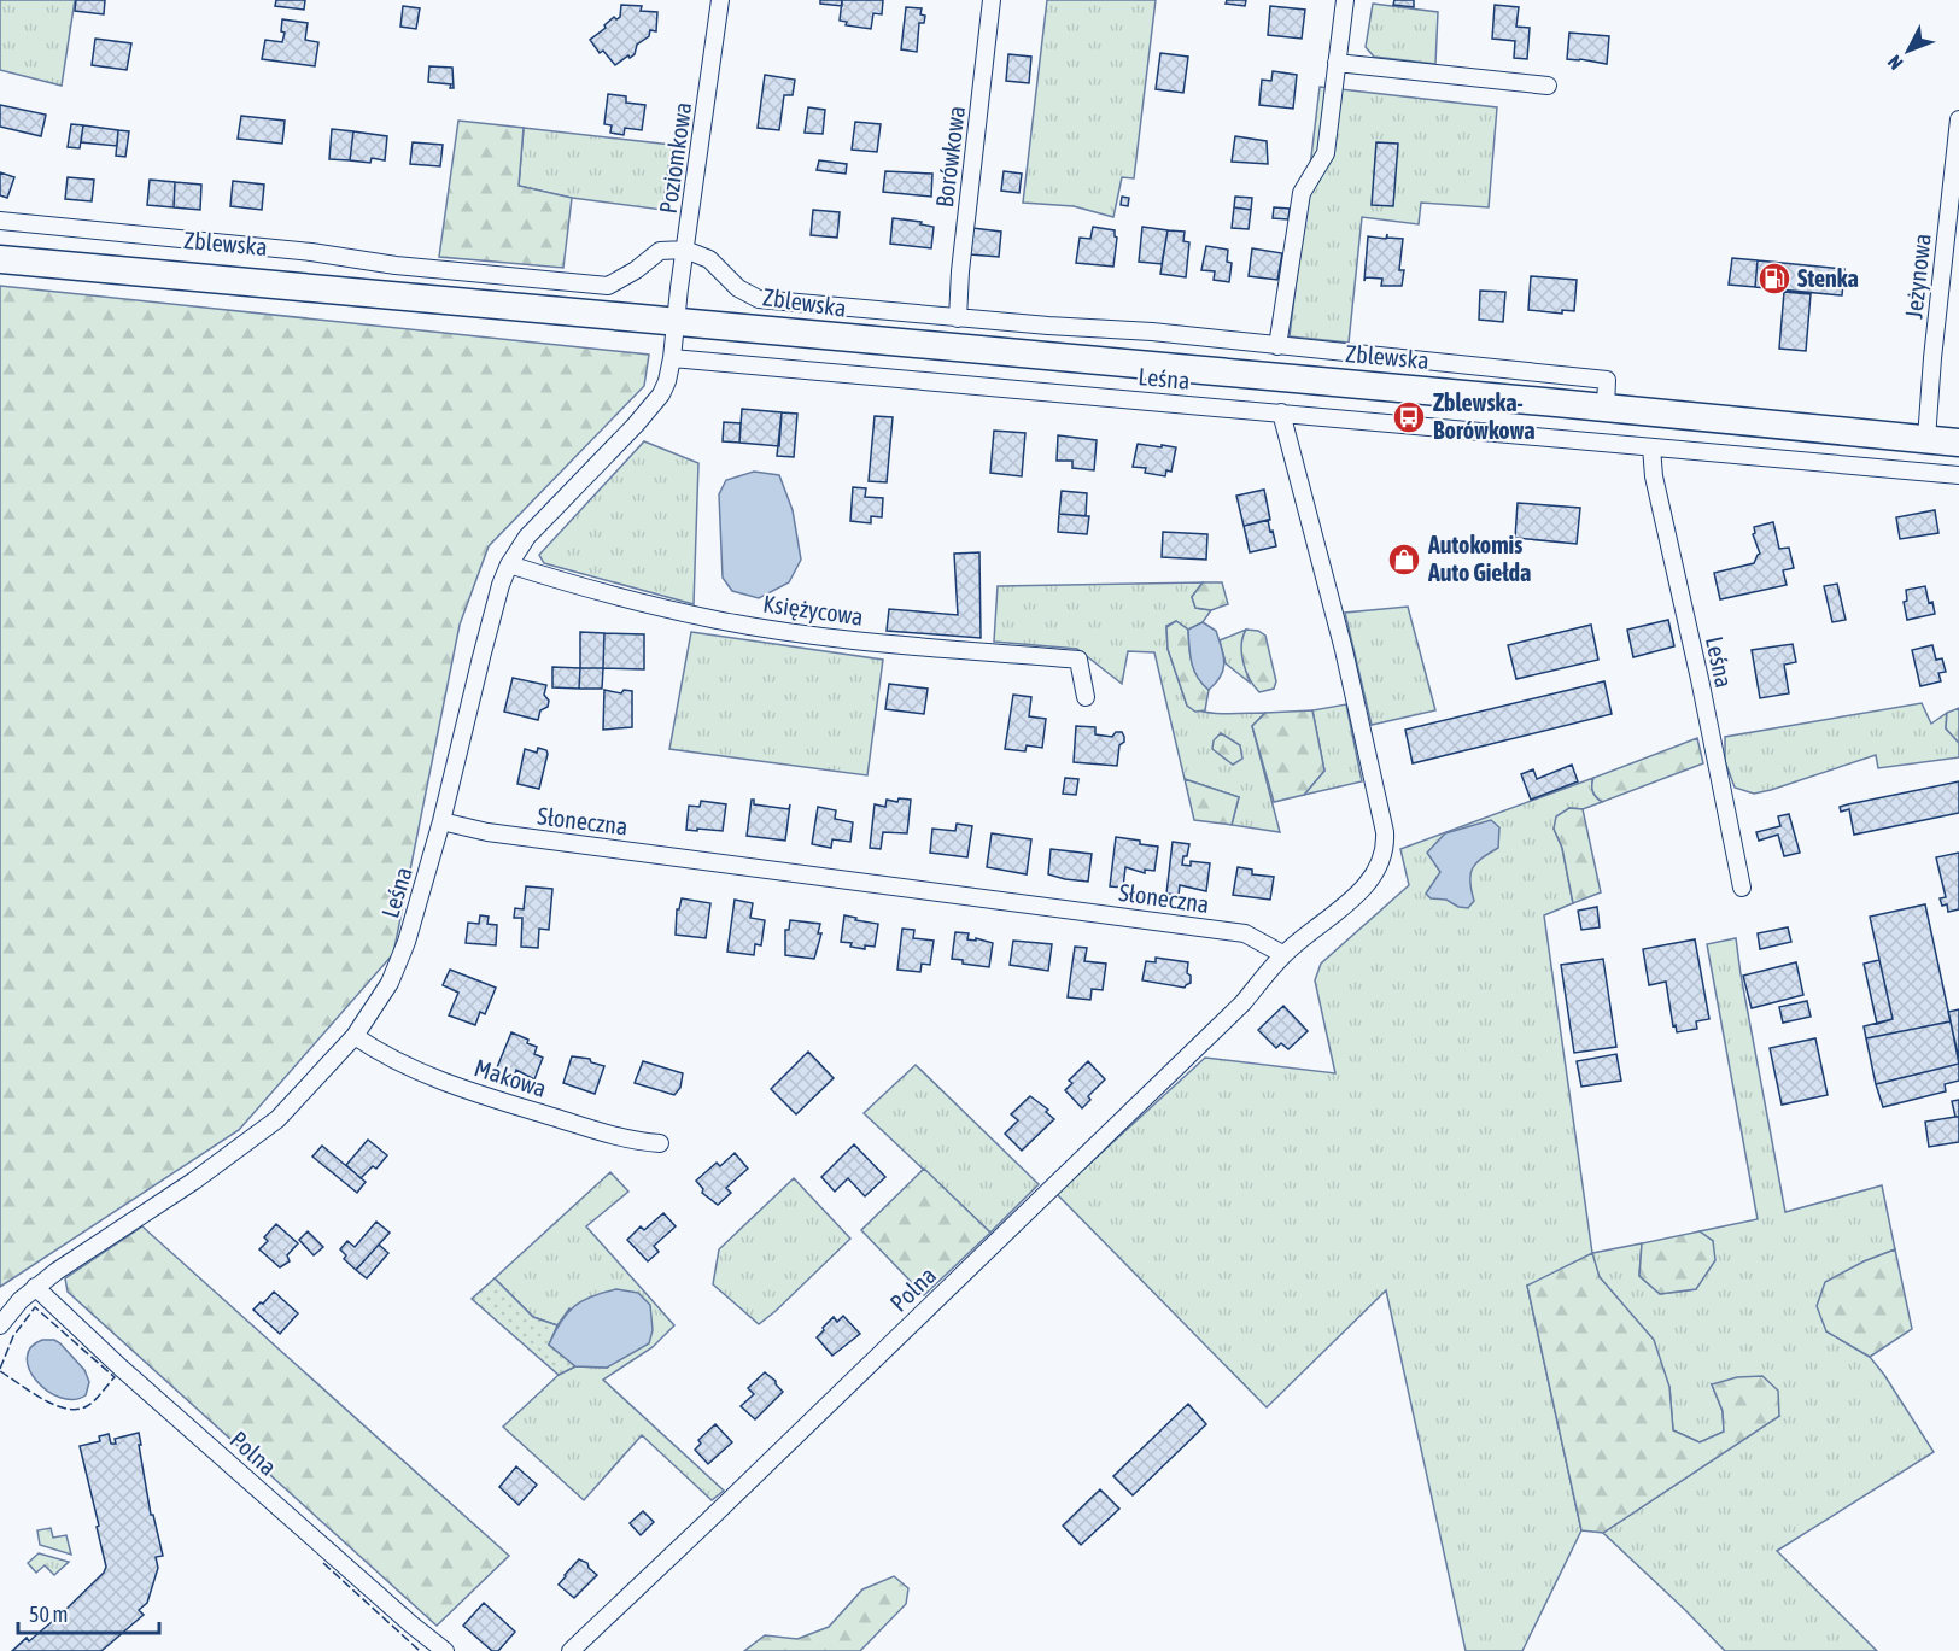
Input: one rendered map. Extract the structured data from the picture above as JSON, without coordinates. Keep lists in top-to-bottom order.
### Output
{
  "streets": {
    "main road": ["Zblewska"],
    "street": [
      "Borówkowa",
      "Poziomkowa",
      "Jeżynowa",
      "Leśna",
      "Księżycowa",
      "Słoneczna",
      "Makowa",
      "Polna"
    ]
  },
  "crossings": [
    ["Borówkowa", "Zblewska"],
    ["Poziomkowa", "Zblewska"],
    ["Poziomkowa", "Leśna"],
    ["Zblewska", "Jeżynowa"],
    ["Zblewska", "Leśna"],
    ["Leśna", "Księżycowa"],
    ["Leśna", "Słoneczna"],
    ["Leśna", "Makowa"],
    ["Leśna", "Polna"],
    ["Słoneczna", "Polna"]
  ],
  "places": {
    "fuel station": ["Stenka"],
    "bus stop": ["Zblewska- Borówkowa"],
    "shop": ["Autokomis Auto Giełda"]
  },
  "scale_bar": "50 m",
  "north": "bottom left"
}
